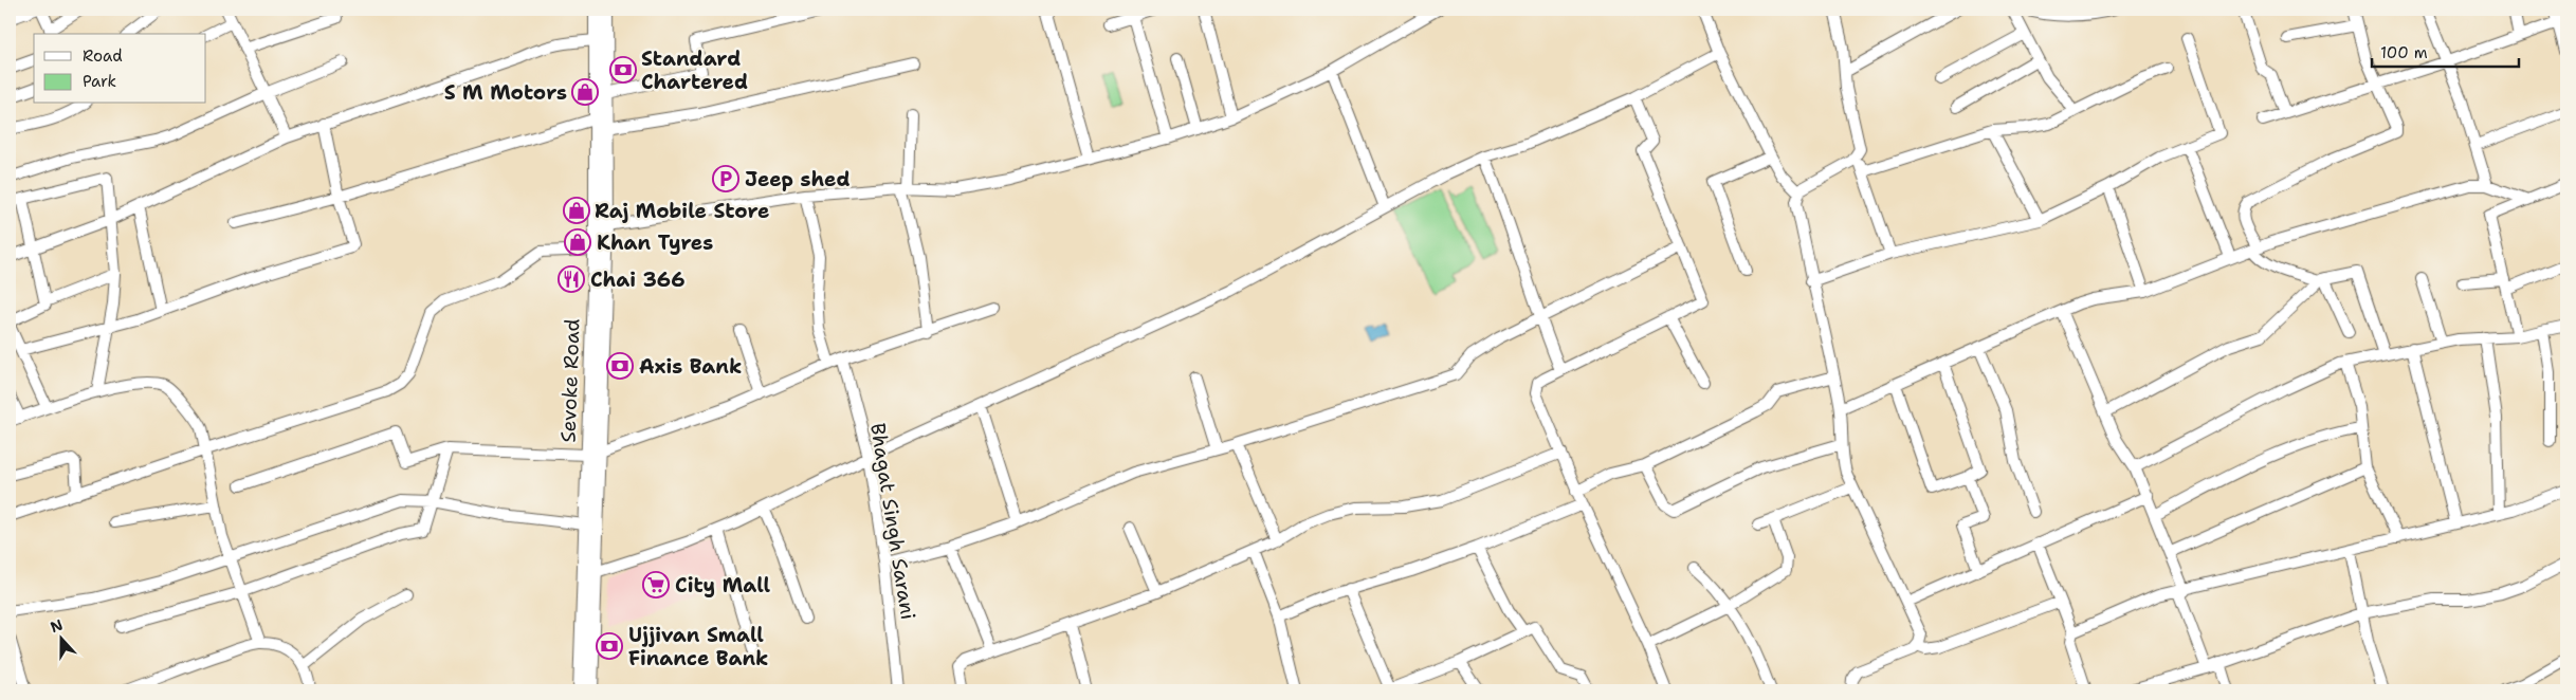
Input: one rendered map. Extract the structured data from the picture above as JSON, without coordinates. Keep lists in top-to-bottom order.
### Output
{
  "streets": {
    "main road": ["Sevoke Road"],
    "street": ["Bhagat Singh Sarani"]
  },
  "places": {
    "bank": ["Standard Chartered", "Axis Bank", "Ujjivan Small Finance Bank"],
    "shop": ["S M Motors", "Raj Mobile Store", "Khan Tyres"],
    "parking": ["Jeep shed"],
    "restaurant": ["Chai 366"],
    "supermarket": ["City Mall"]
  },
  "legend": ["Road", "Park"],
  "scale_bar": "100 m",
  "north": "top"
}
